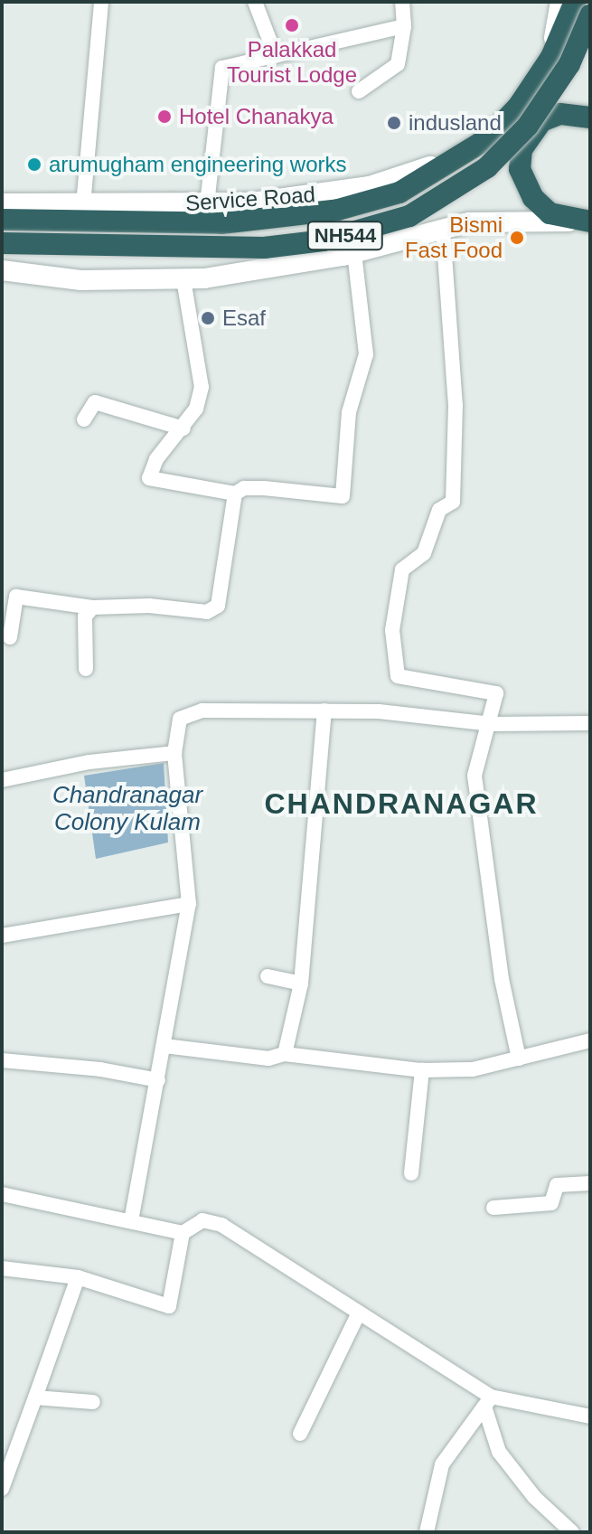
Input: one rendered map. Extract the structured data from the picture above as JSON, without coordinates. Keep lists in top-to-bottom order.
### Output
{
  "streets": {
    "highway": ["NH544"],
    "street": ["Service Road"]
  },
  "crossings": [
    ["Service Road", "NH544"]
  ],
  "districts": ["CHANDRANAGAR"],
  "water": ["Chandranagar Colony Kulam"],
  "places": [
    "Palakkad Tourist Lodge",
    "Hotel Chanakya",
    "indusland",
    "arumugham engineering works",
    "Bismi Fast Food",
    "Esaf"
  ]
}
